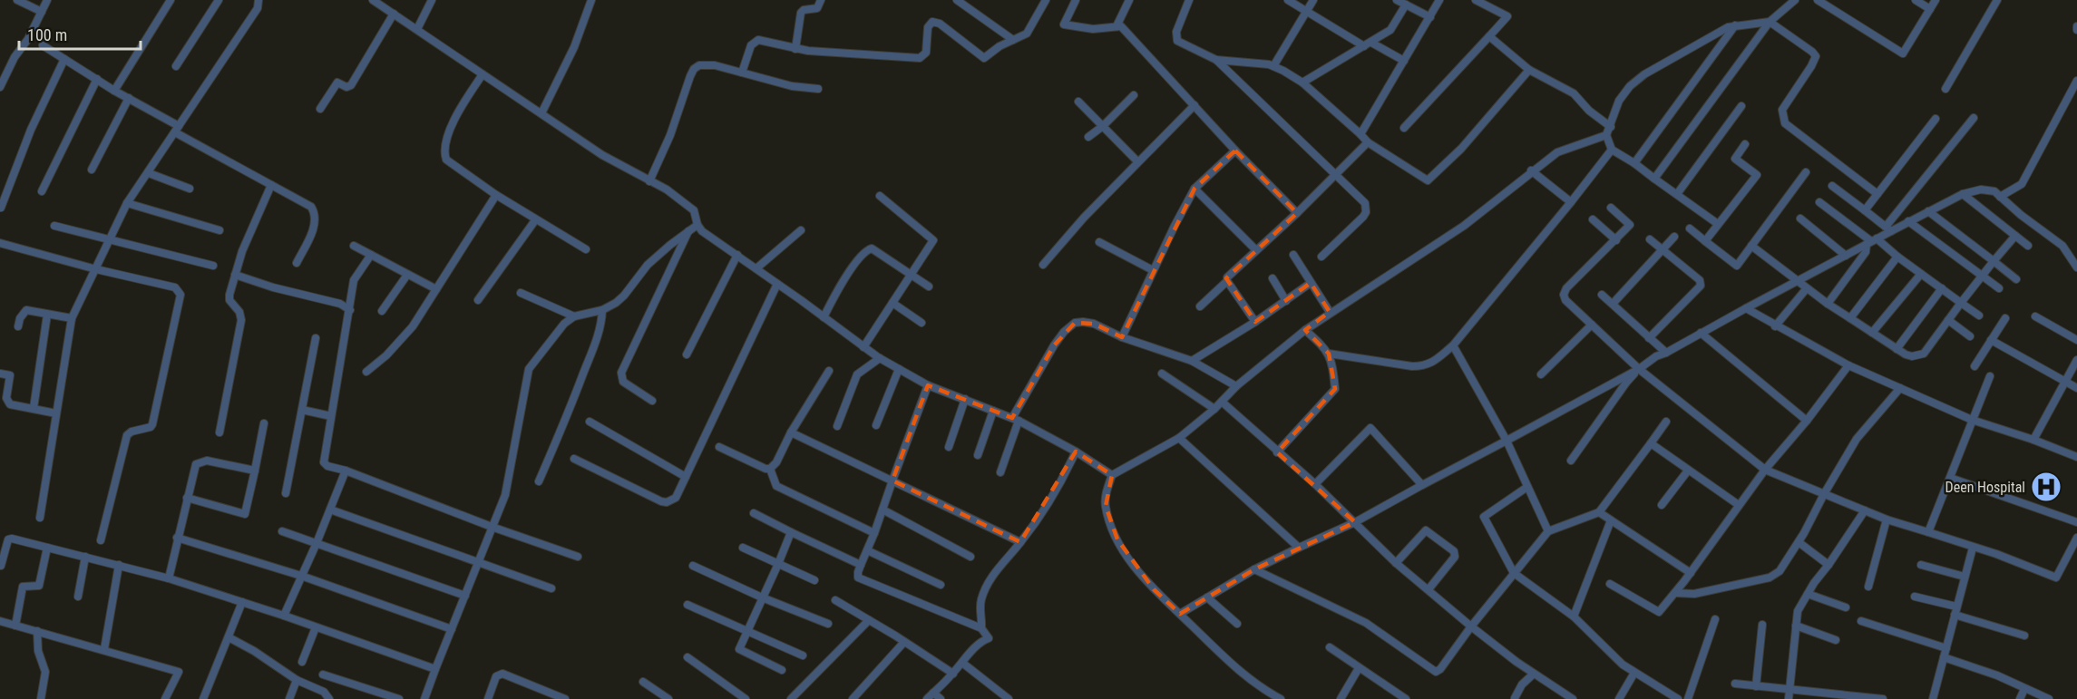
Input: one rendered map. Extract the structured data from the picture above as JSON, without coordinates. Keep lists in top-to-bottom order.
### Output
{
  "places": {
    "hospital": ["Deen Hospital"]
  },
  "scale_bar": "100 m"
}
